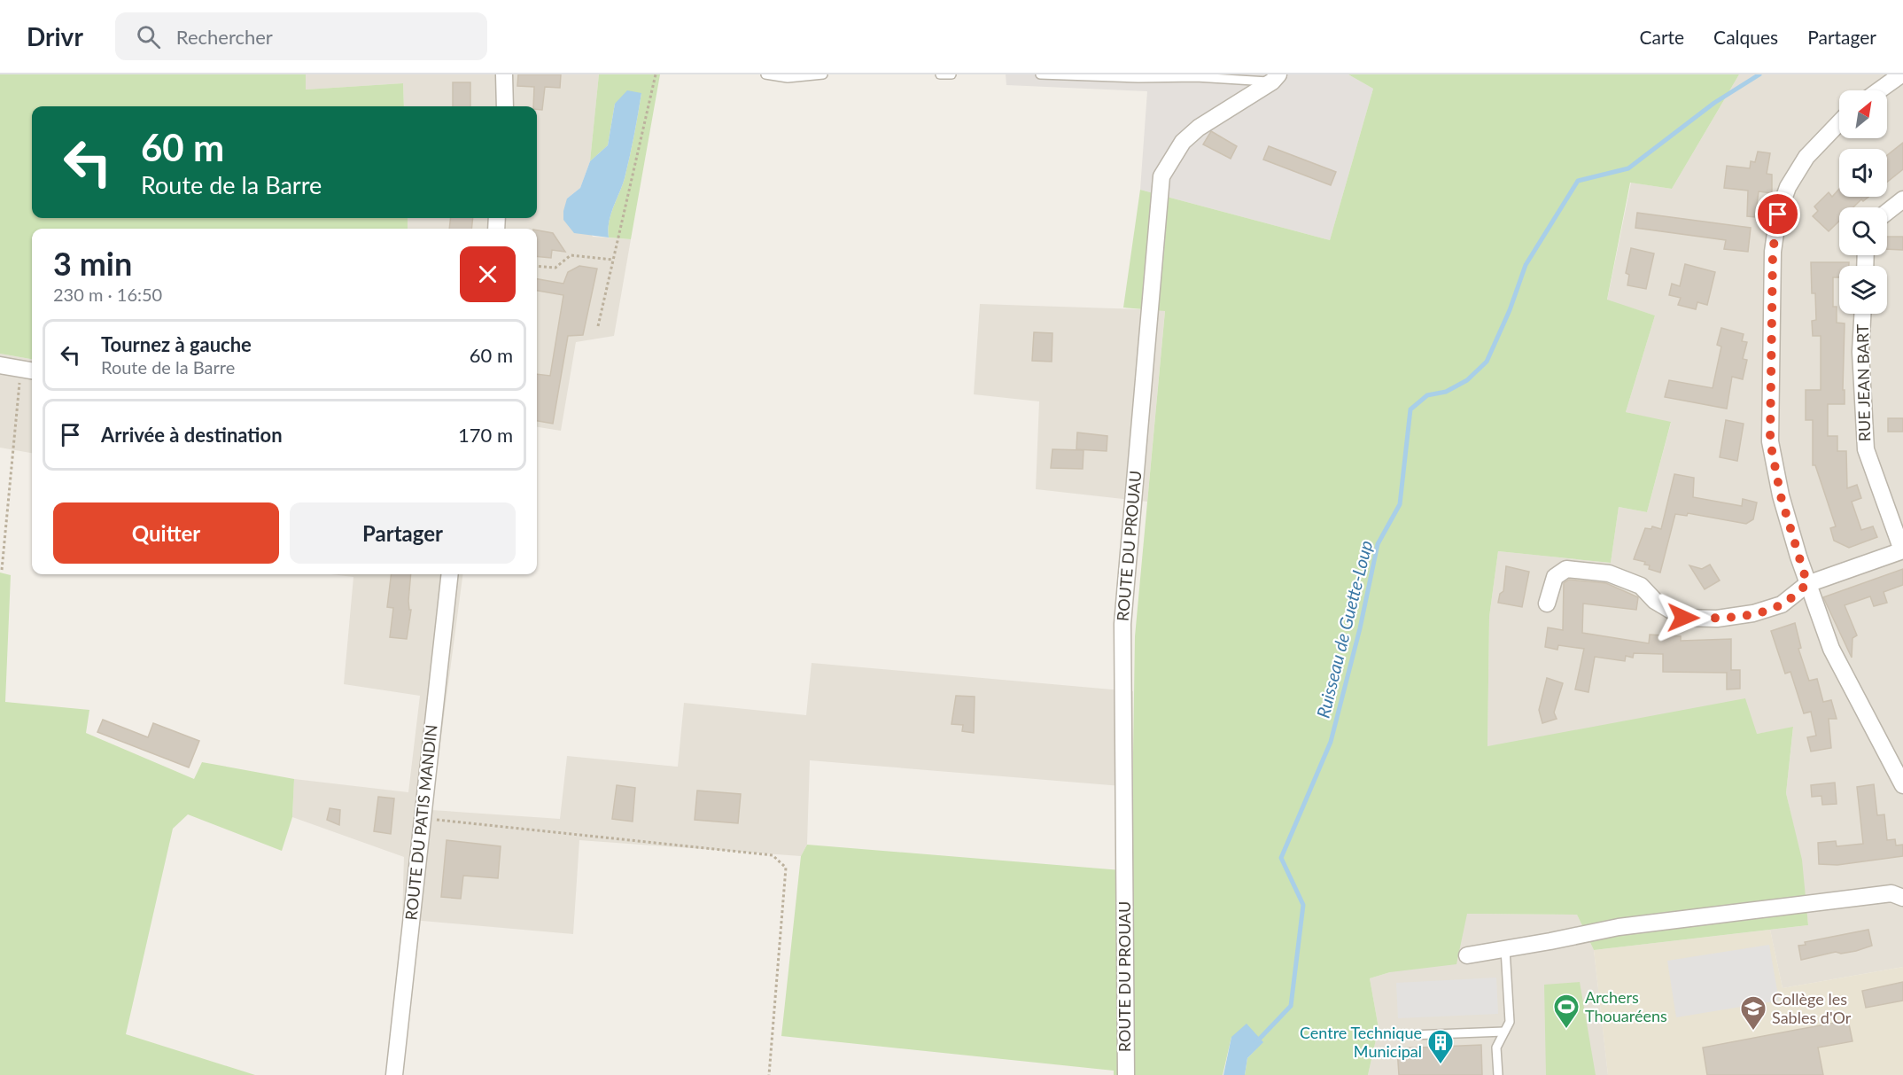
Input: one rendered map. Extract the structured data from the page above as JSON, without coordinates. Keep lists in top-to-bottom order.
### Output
{
  "streets": {
    "street": ["RUE JEAN BART", "ROUTE DU PROUAU", "ROUTE DU PATIS MANDIN"]
  },
  "water": ["Ruisseau de Guette-Loup"],
  "places": {
    "sports": ["Archers Thouaréens"],
    "school or university": ["Collège les Sables d'Or"],
    "building": ["Centre Technique Municipal"]
  },
  "north": "top right",
  "page": {
    "header": "Drivr",
    "search": "Rechercher",
    "nav": ["Carte", "Calques", "Partager"],
    "turn": ["60 m", "Route de la Barre"],
    "heading": ["3 min", "230 m · 16:50"],
    "list": [
      {
        "name": "Tournez à gauche",
        "note": "Route de la Barre",
        "value": "60 m"
      },
      {
        "name": "Arrivée à destination",
        "value": "170 m"
      }
    ],
    "buttons": ["Quitter", "Partager"]
  }
}
